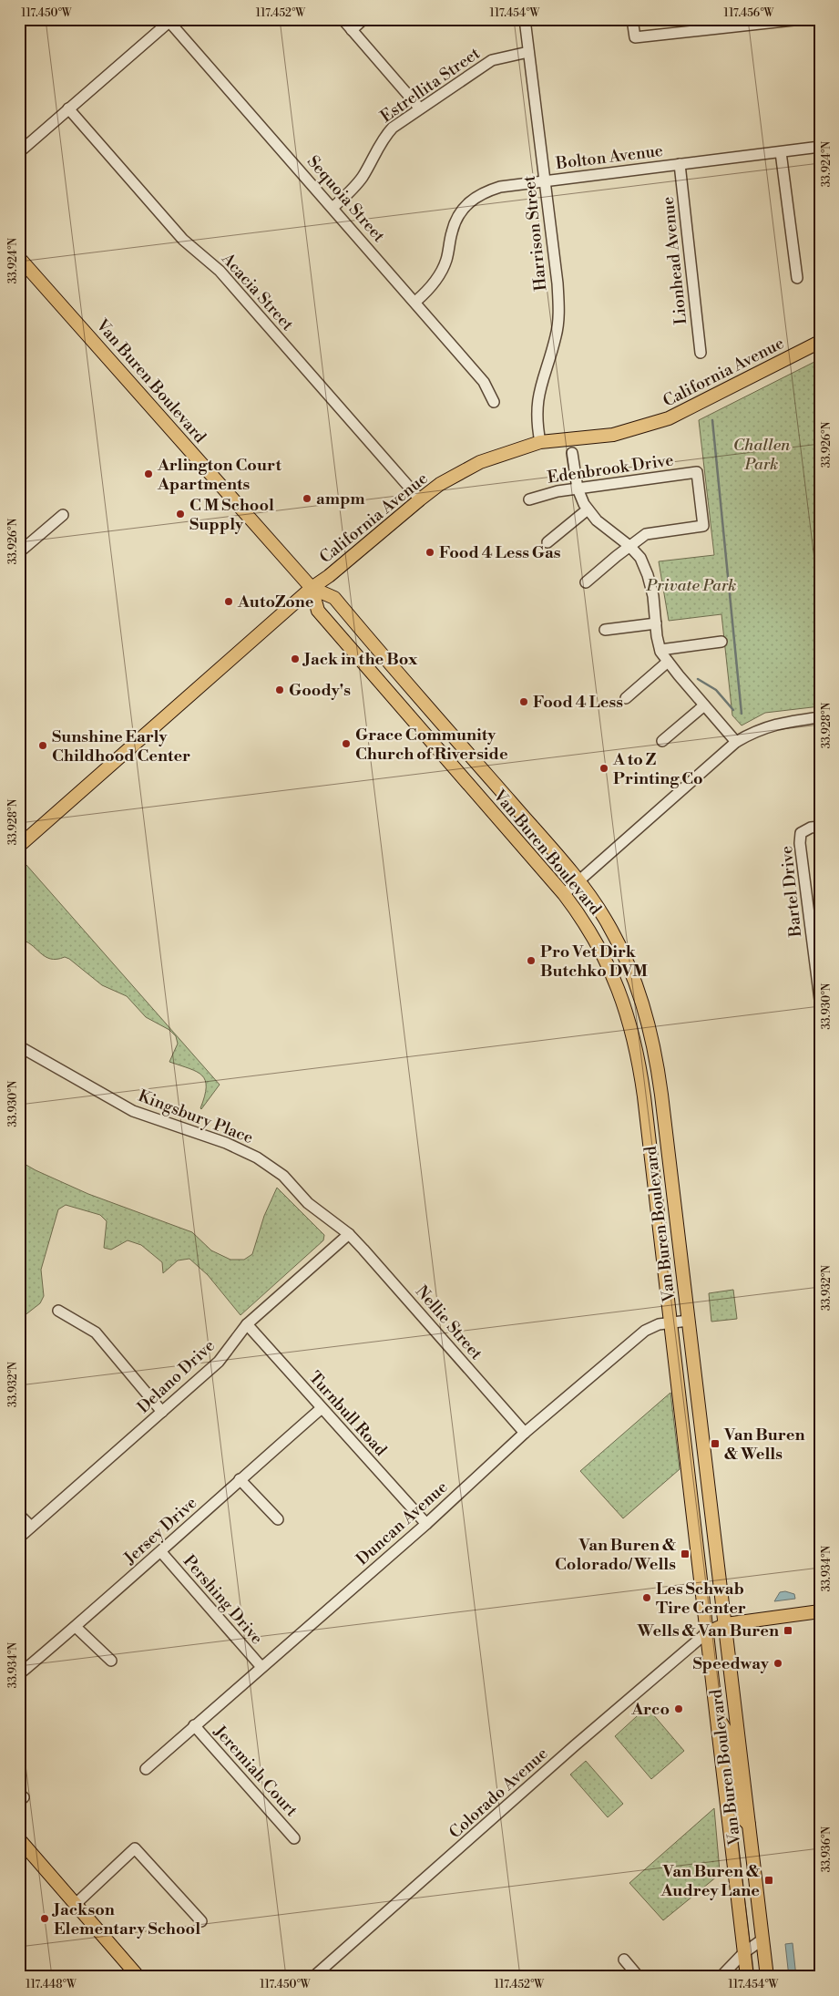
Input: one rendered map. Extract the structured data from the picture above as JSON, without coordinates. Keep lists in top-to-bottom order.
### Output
{
  "streets": {
    "main road": ["California Avenue", "Van Buren Boulevard"],
    "street": [
      "Estrellita Street",
      "Bolton Avenue",
      "Sequoia Street",
      "Harrison Street",
      "Lionhead Avenue",
      "Acacia Street",
      "Edenbrook Drive",
      "Bartel Drive",
      "Kingsbury Place",
      "Nellie Street",
      "Delano Drive",
      "Turnbull Road",
      "Duncan Avenue",
      "Jersey Drive",
      "Pershing Drive",
      "Jeremiah Court",
      "Colorado Avenue"
    ]
  },
  "crossings": [
    ["Estrellita Street", "Sequoia Street"],
    ["Estrellita Street", "Harrison Street"],
    ["Bolton Avenue", "Sequoia Street"],
    ["Bolton Avenue", "Harrison Street"],
    ["Bolton Avenue", "Lionhead Avenue"],
    ["Harrison Street", "California Avenue"],
    ["Acacia Street", "California Avenue"],
    ["California Avenue", "Van Buren Boulevard"],
    ["Van Buren Boulevard", "Duncan Avenue"],
    ["Van Buren Boulevard", "Colorado Avenue"],
    ["Kingsbury Place", "Nellie Street"],
    ["Kingsbury Place", "Delano Drive"],
    ["Nellie Street", "Delano Drive"],
    ["Nellie Street", "Duncan Avenue"],
    ["Delano Drive", "Turnbull Road"],
    ["Turnbull Road", "Duncan Avenue"],
    ["Turnbull Road", "Jersey Drive"],
    ["Duncan Avenue", "Pershing Drive"],
    ["Duncan Avenue", "Jeremiah Court"],
    ["Jersey Drive", "Pershing Drive"]
  ],
  "parks": ["Challen Park", "Private Park"],
  "places": {
    "other": [
      "Arlington Court Apartments",
      "ampm",
      "C M School Supply",
      "Food 4 Less Gas",
      "AutoZone",
      "Jack in the Box",
      "Goody's",
      "Food 4 Less",
      "Grace Community Church of Riverside",
      "Sunshine Early Childhood Center",
      "A to Z Printing Co",
      "Pro Vet Dirk Butchko DVM",
      "Les Schwab Tire Center",
      "Speedway",
      "Arco",
      "Jackson Elementary School"
    ],
    "transit": [
      "Van Buren & Wells",
      "Van Buren & Colorado/ Wells",
      "Wells & Van Buren",
      "Van Buren & Audrey Lane"
    ]
  },
  "coordinates": [
    "117.450°W",
    "117.452°W",
    "117.454°W",
    "117.456°W",
    "33.924°N",
    "33.926°N",
    "33.928°N",
    "33.930°N",
    "33.932°N",
    "33.934°N",
    "33.936°N",
    "117.448°W"
  ]
}
